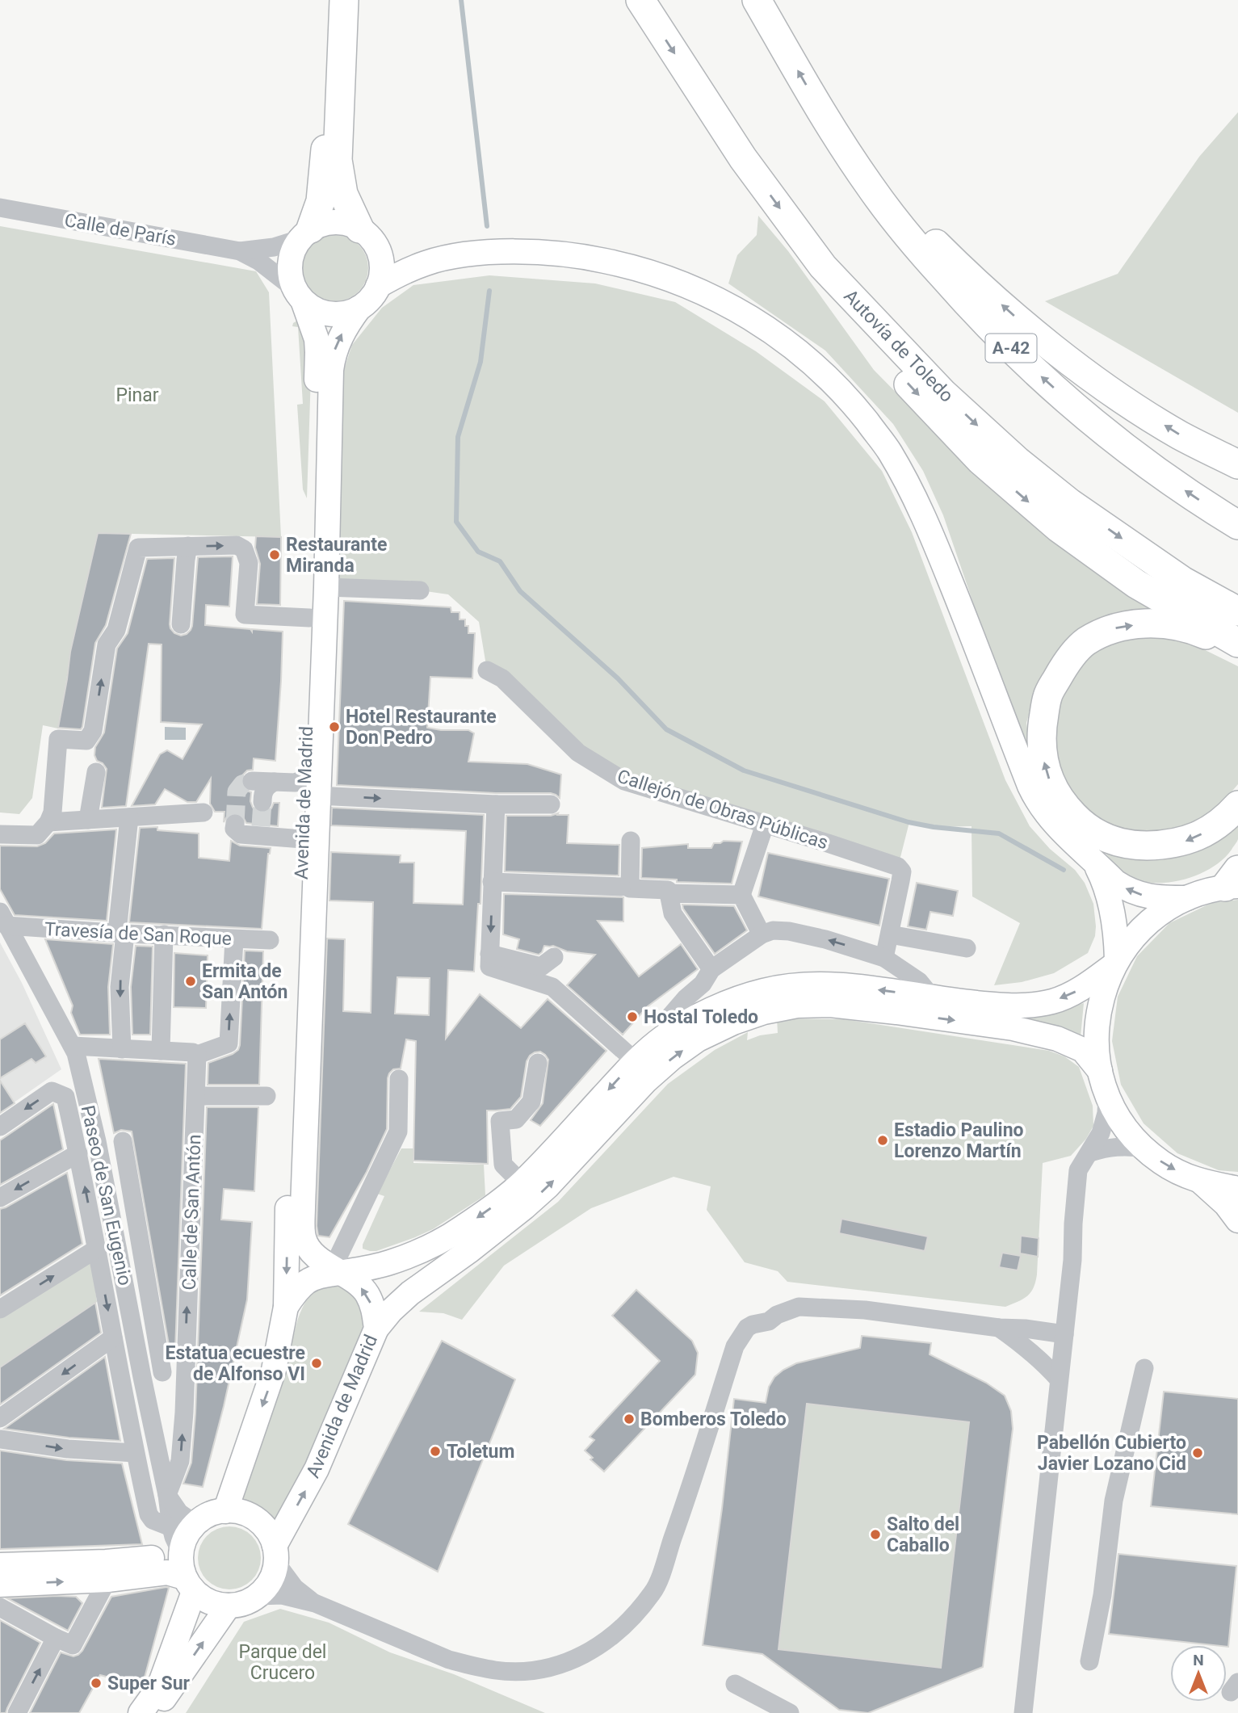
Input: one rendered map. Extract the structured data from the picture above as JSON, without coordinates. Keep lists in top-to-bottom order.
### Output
{
  "streets": {
    "highway": ["Autovía de Toledo", "A-42"],
    "main road": ["Avenida de Madrid"],
    "street": [
      "Calle de París",
      "Callejón de Obras Públicas",
      "Travesía de San Roque",
      "Paseo de San Eugenio",
      "Calle de San Antón"
    ]
  },
  "crossings": [
    ["Calle de París", "Avenida de Madrid"],
    ["Avenida de Madrid", "Paseo de San Eugenio"],
    ["Travesía de San Roque", "Paseo de San Eugenio"],
    ["Paseo de San Eugenio", "Calle de San Antón"]
  ],
  "parks": ["Pinar", "Parque del Crucero"],
  "places": [
    "Restaurante Miranda",
    "Hotel Restaurante Don Pedro",
    "Ermita de San Antón",
    "Hostal Toledo",
    "Estadio Paulino Lorenzo Martín",
    "Estatua ecuestre de Alfonso VI",
    "Bomberos Toledo",
    "Toletum",
    "Pabellón Cubierto Javier Lozano Cid",
    "Salto del Caballo",
    "Super Sur"
  ],
  "north": "top"
}
